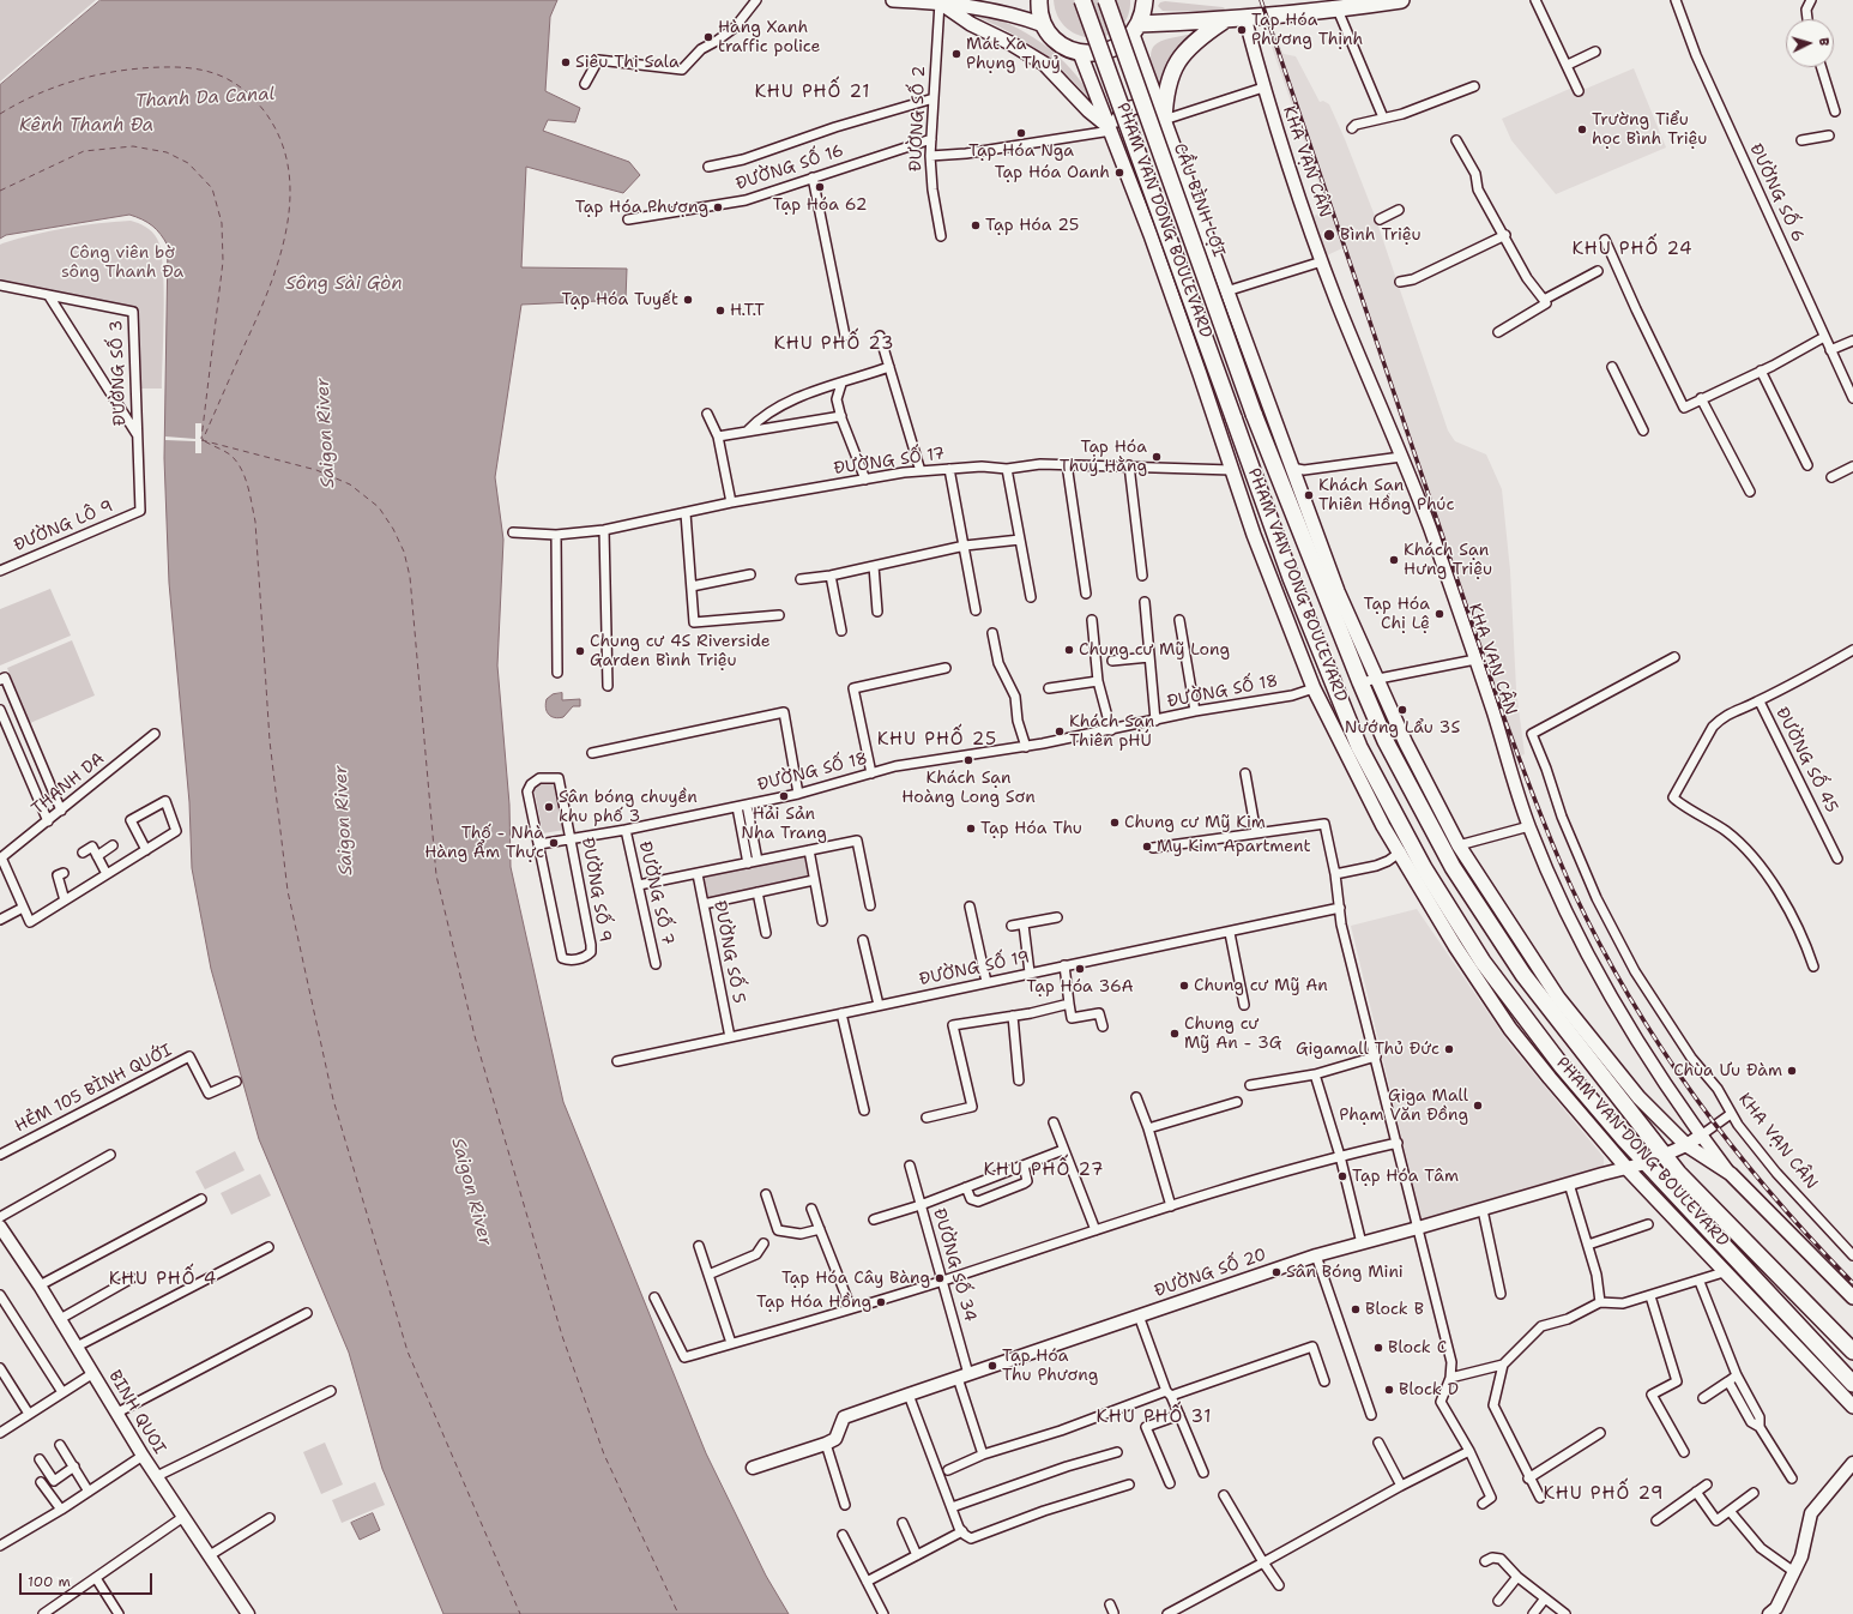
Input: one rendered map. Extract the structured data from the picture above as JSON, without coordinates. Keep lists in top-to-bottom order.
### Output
{
  "streets": {
    "highway": ["CẦU BÌNH LỢI", "PHAM VAN DONG BOULEVARD"],
    "street": [
      "ĐƯỜNG SỐ 2",
      "KHA VẠN CÂN",
      "ĐƯỜNG SỐ 16",
      "ĐƯỜNG SỐ 6",
      "ĐƯỜNG SỐ 3",
      "ĐƯỜNG SỐ 17",
      "ĐƯỜNG LÔ 9",
      "ĐƯỜNG SỐ 18",
      "ĐƯỜNG SỐ 45",
      "THANH DA",
      "ĐƯỜNG SỐ 9",
      "ĐƯỜNG SỐ 7",
      "ĐƯỜNG SỐ 5",
      "ĐƯỜNG SỐ 19",
      "HẺM 105 BÌNH QUỚI",
      "ĐƯỜNG SỐ 34",
      "ĐƯỜNG SỐ 20",
      "BINH QUOI"
    ]
  },
  "crossings": [
    ["ĐƯỜNG SỐ 2", "ĐƯỜNG SỐ 16"],
    ["KHA VẠN CÂN", "PHAM VAN DONG BOULEVARD"],
    ["KHA VẠN CÂN", "ĐƯỜNG SỐ 20"],
    ["CẦU BÌNH LỢI", "PHAM VAN DONG BOULEVARD"],
    ["PHAM VAN DONG BOULEVARD", "ĐƯỜNG SỐ 17"],
    ["PHAM VAN DONG BOULEVARD", "ĐƯỜNG SỐ 18"],
    ["PHAM VAN DONG BOULEVARD", "ĐƯỜNG SỐ 20"],
    ["ĐƯỜNG SỐ 3", "ĐƯỜNG LÔ 9"],
    ["ĐƯỜNG SỐ 18", "ĐƯỜNG SỐ 9"],
    ["ĐƯỜNG SỐ 18", "ĐƯỜNG SỐ 7"],
    ["ĐƯỜNG SỐ 5", "ĐƯỜNG SỐ 19"],
    ["ĐƯỜNG SỐ 34", "ĐƯỜNG SỐ 20"]
  ],
  "districts": [
    "KHU PHỐ 21",
    "KHU PHỐ 24",
    "KHU PHỐ 23",
    "KHU PHỐ 25",
    "KHU PHỐ 27",
    "KHU PHỐ 4",
    "KHU PHỐ 31",
    "KHU PHỐ 29"
  ],
  "water": [
    "Thanh Da Canal",
    "Kênh Thanh Đa",
    "Sông Sài Gòn",
    "Saigon River"
  ],
  "parks": ["Công viên bờ sông Thanh Đa"],
  "places": [
    "Tạp Hóa Phương Thịnh",
    "Hàng Xanh traffic police",
    "Mát Xa Phụng Thuỷ",
    "Siêu Thị Sala",
    "Trường Tiểu học Bình Triệu",
    "Tạp Hóa Nga",
    "Tạp Hóa Oanh",
    "Tạp Hóa 62",
    "Tạp Hóa Phượng",
    "Tạp Hóa 25",
    "Bình Triệu",
    "Tạp Hóa Tuyết",
    "H.T.T",
    "Tạp Hóa Thuý Hằng",
    "Khách Sạn Thiên Hồng Phúc",
    "Khách Sạn Hưng Triệu",
    "Tạp Hóa Chị Lệ",
    "Chung cư Mỹ Long",
    "Chung cư 4S Riverside Garden Bình Triệu",
    "Nướng Lẩu 3S",
    "Khách Sạn Thiên pHÚ",
    "Khách Sạn Hoàng Long Sơn",
    "Hải Sản Nha Trang",
    "Sân bóng chuyền khu phố 3",
    "Chung cư Mỹ Kim",
    "Tạp Hóa Thu",
    "Thố - Nhà Hàng Ẩm Thực",
    "My Kim Apartment",
    "Tạp Hóa 36A",
    "Chung cư Mỹ An",
    "Chung cư Mỹ An - 3G",
    "Gigamall Thủ Đức",
    "Chùa Ưu Đàm",
    "Giga Mall Phạm Văn Đồng",
    "Tạp Hóa Tâm",
    "Sân Bóng Mini",
    "Tạp Hóa Cây Bàng",
    "Tạp Hóa Hồng",
    "Block B",
    "Block C",
    "Tạp Hóa Thu Phương",
    "Block D"
  ],
  "scale_bar": "100 m",
  "north": "right"
}
